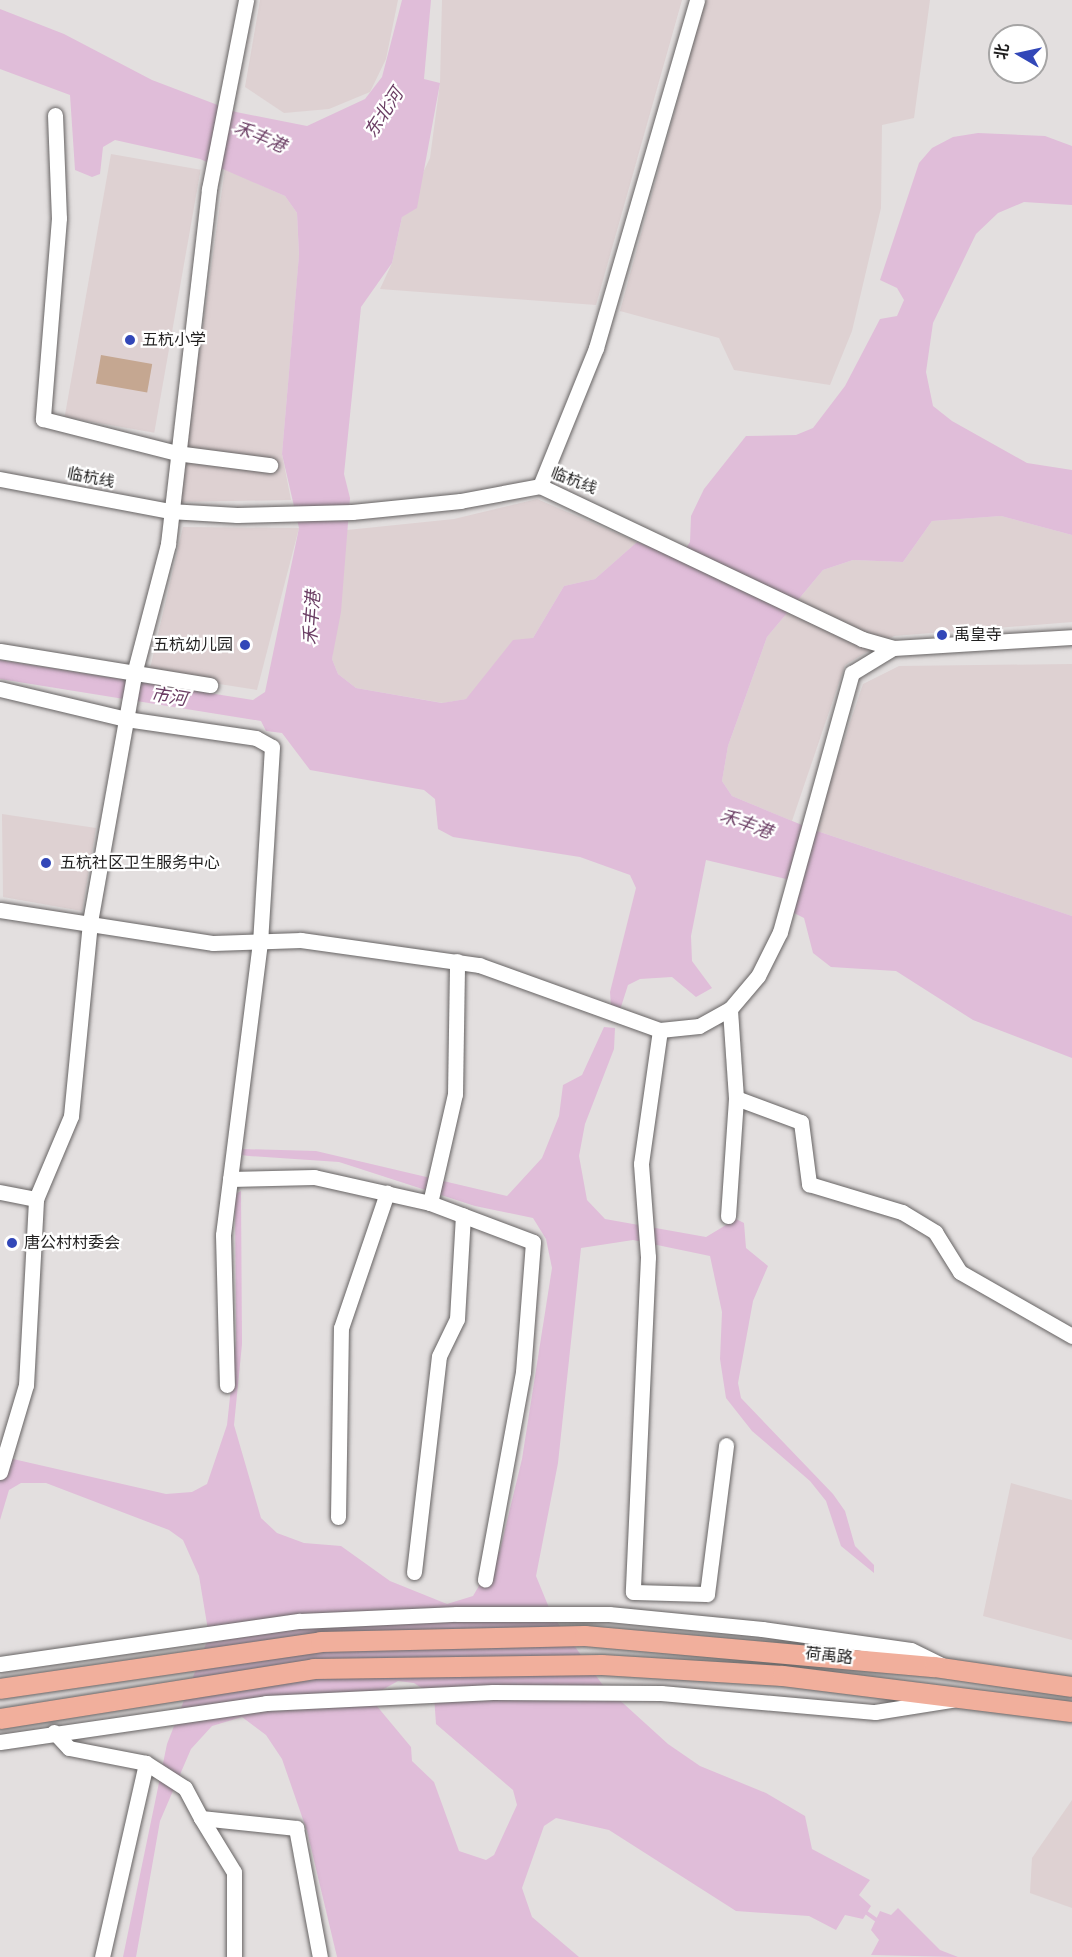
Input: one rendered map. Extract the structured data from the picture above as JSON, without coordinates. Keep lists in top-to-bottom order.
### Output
{
  "streets": {
    "main road": ["荷禹路"],
    "street": ["临杭线"]
  },
  "water": ["东北河", "禾丰港", "市河"],
  "places": [
    "五杭小学",
    "禹皇寺",
    "五杭幼儿园",
    "五杭社区卫生服务中心",
    "唐公村村委会"
  ],
  "north": "left"
}
